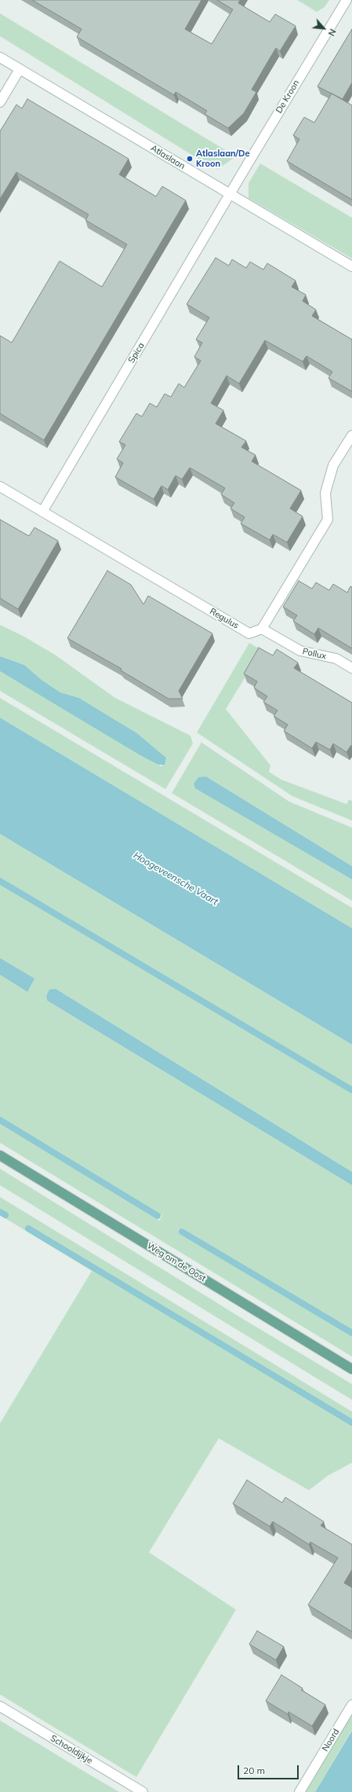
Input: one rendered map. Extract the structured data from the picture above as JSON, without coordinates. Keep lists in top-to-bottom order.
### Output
{
  "streets": {
    "main road": ["Weg om de Oost"],
    "street": [
      "De Kroon",
      "Atlaslaan",
      "Spica",
      "Regulus",
      "Pollux",
      "Noord",
      "Schooldijkje"
    ]
  },
  "crossings": [
    ["De Kroon", "Atlaslaan"],
    ["De Kroon", "Spica"],
    ["Atlaslaan", "Spica"],
    ["Spica", "Regulus"],
    ["Regulus", "Pollux"]
  ],
  "water": ["Hoogeveensche Vaart"],
  "places": ["Atlaslaan/De Kroon"],
  "scale_bar": "20 m",
  "north": "bottom right"
}
